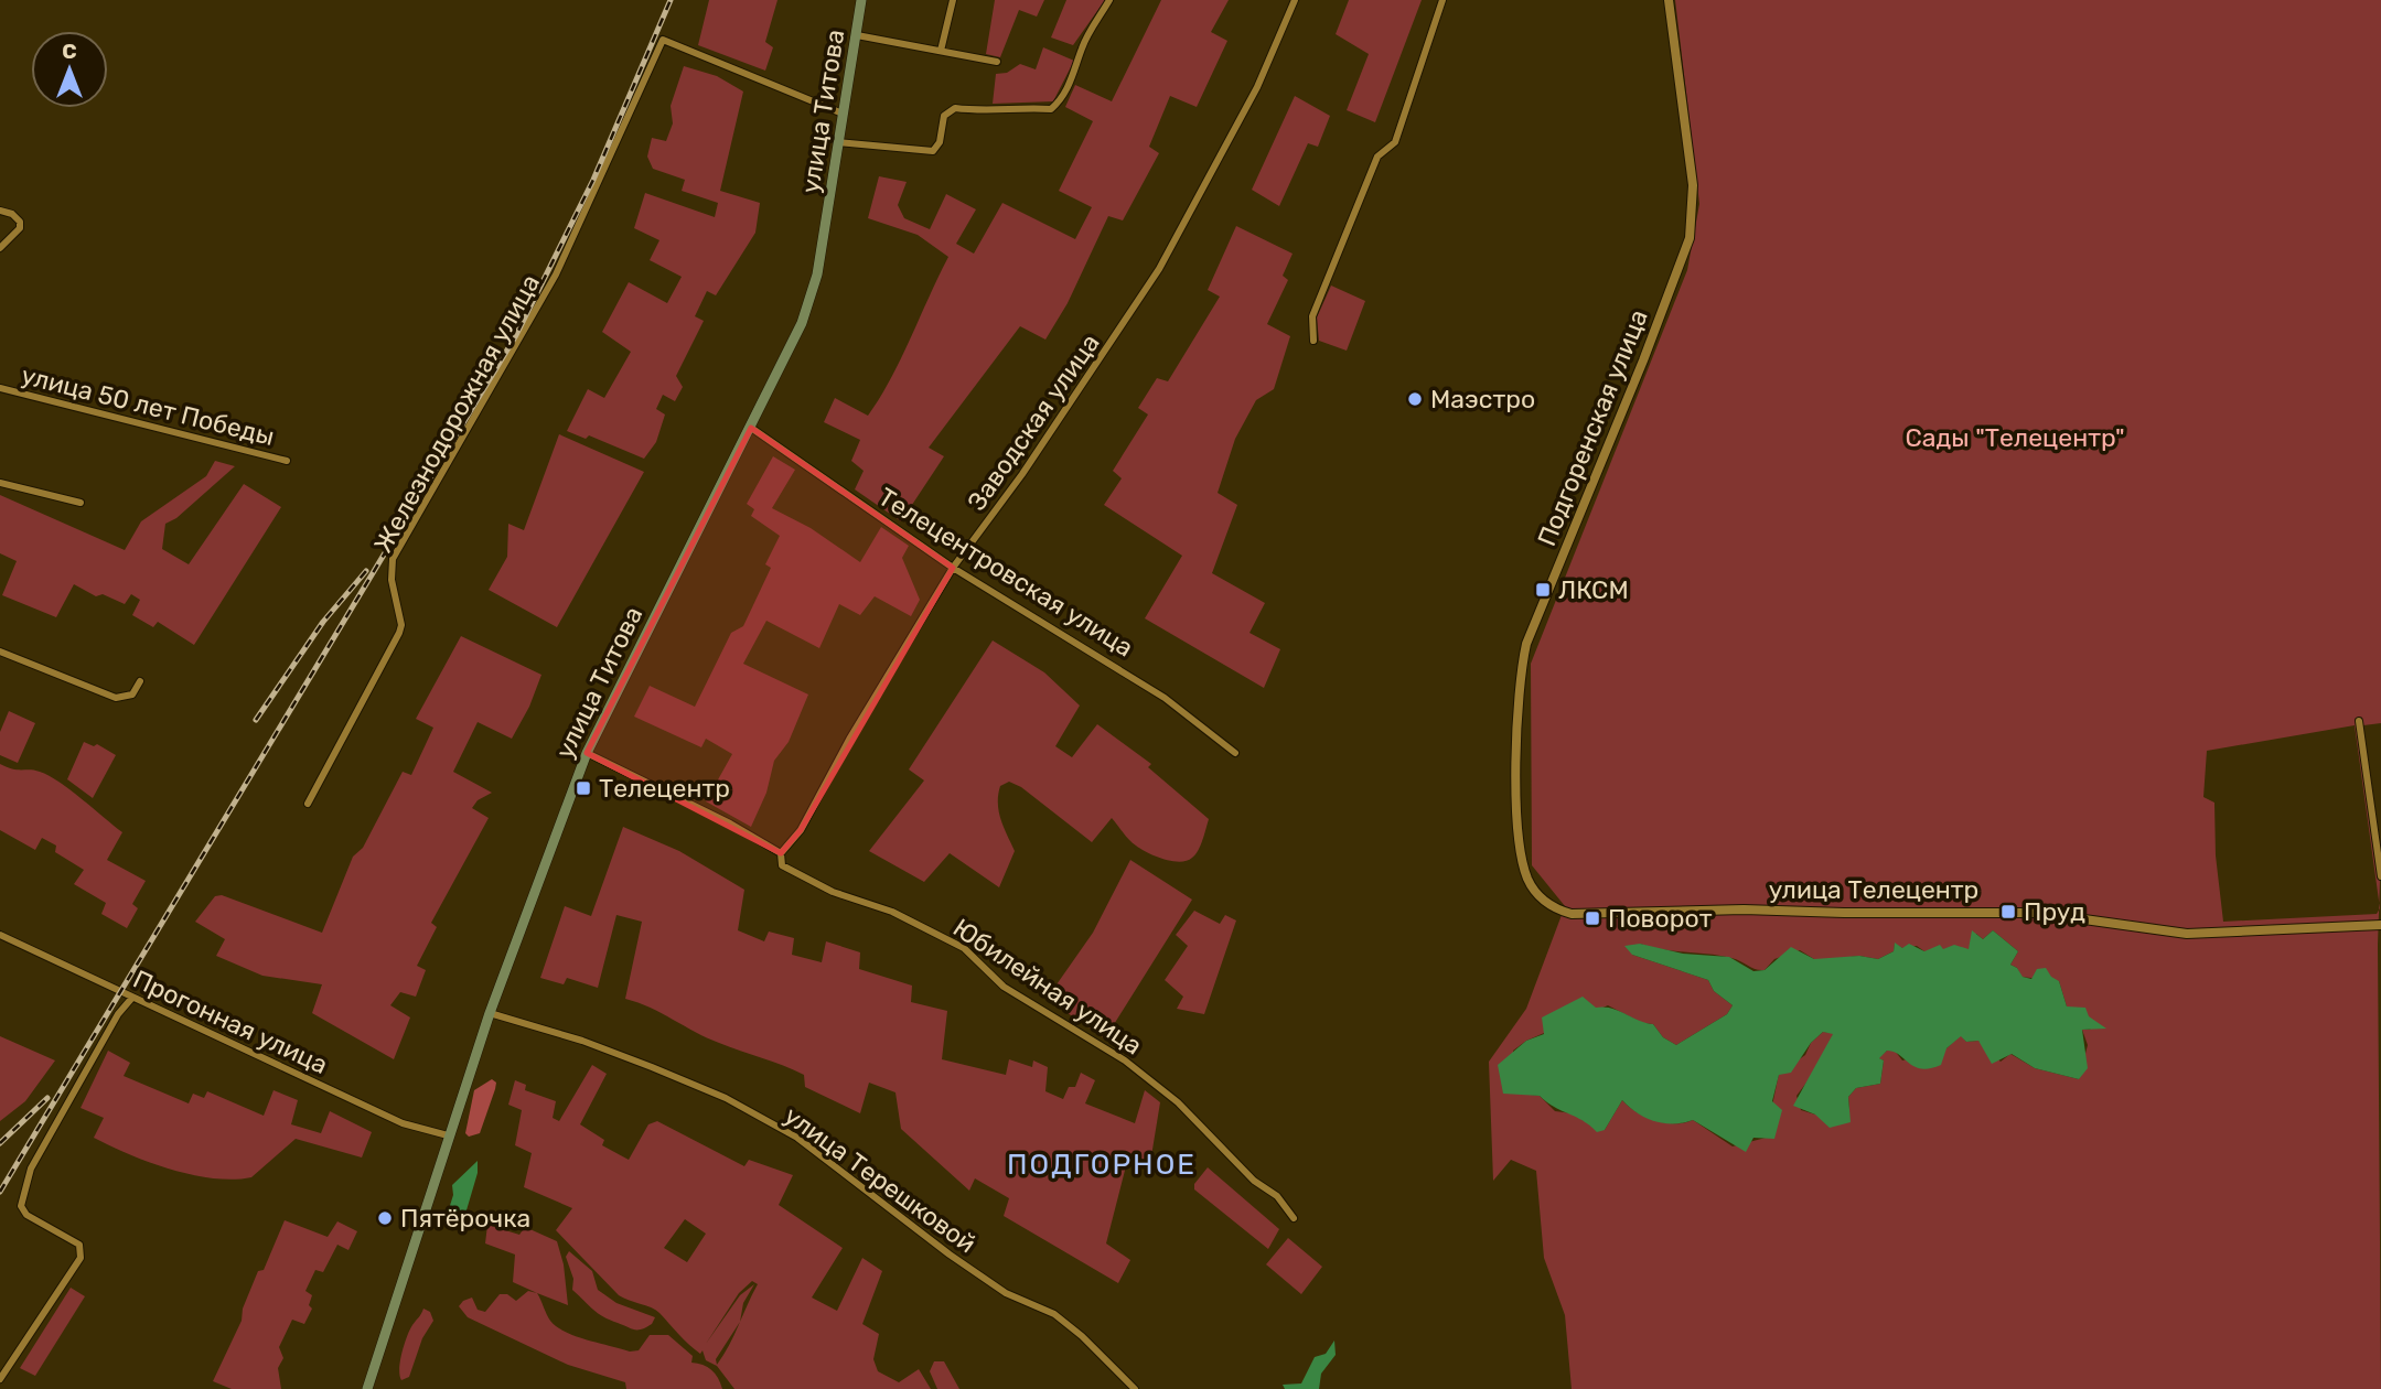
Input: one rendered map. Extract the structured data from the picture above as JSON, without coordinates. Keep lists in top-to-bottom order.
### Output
{
  "streets": {
    "main road": ["улица Титова"],
    "street": [
      "улица 50 лет Победы",
      "Железнодорожная улица",
      "Заводская улица",
      "Подгоренская улица",
      "Телецентровская улица",
      "улица Телецентр",
      "Юбилейная улица",
      "Прогонная улица",
      "улица Терешковой"
    ]
  },
  "crossings": [
    ["улица Титова", "Железнодорожная улица"],
    ["улица Титова", "Телецентровская улица"],
    ["улица Титова", "Юбилейная улица"],
    ["улица Титова", "Прогонная улица"],
    ["улица Титова", "улица Терешковой"],
    ["Заводская улица", "Телецентровская улица"],
    ["Заводская улица", "Юбилейная улица"],
    ["Подгоренская улица", "улица Телецентр"]
  ],
  "districts": ["ПОДГОРНОЕ"],
  "parks": ["Сады \"Телецентр\""],
  "places": {
    "other": ["Маэстро", "Пятёрочка"],
    "transit": [
      "ЛКСМ",
      "Телецентр",
      "Пруд",
      "Поворот"
    ]
  },
  "north": "top"
}
